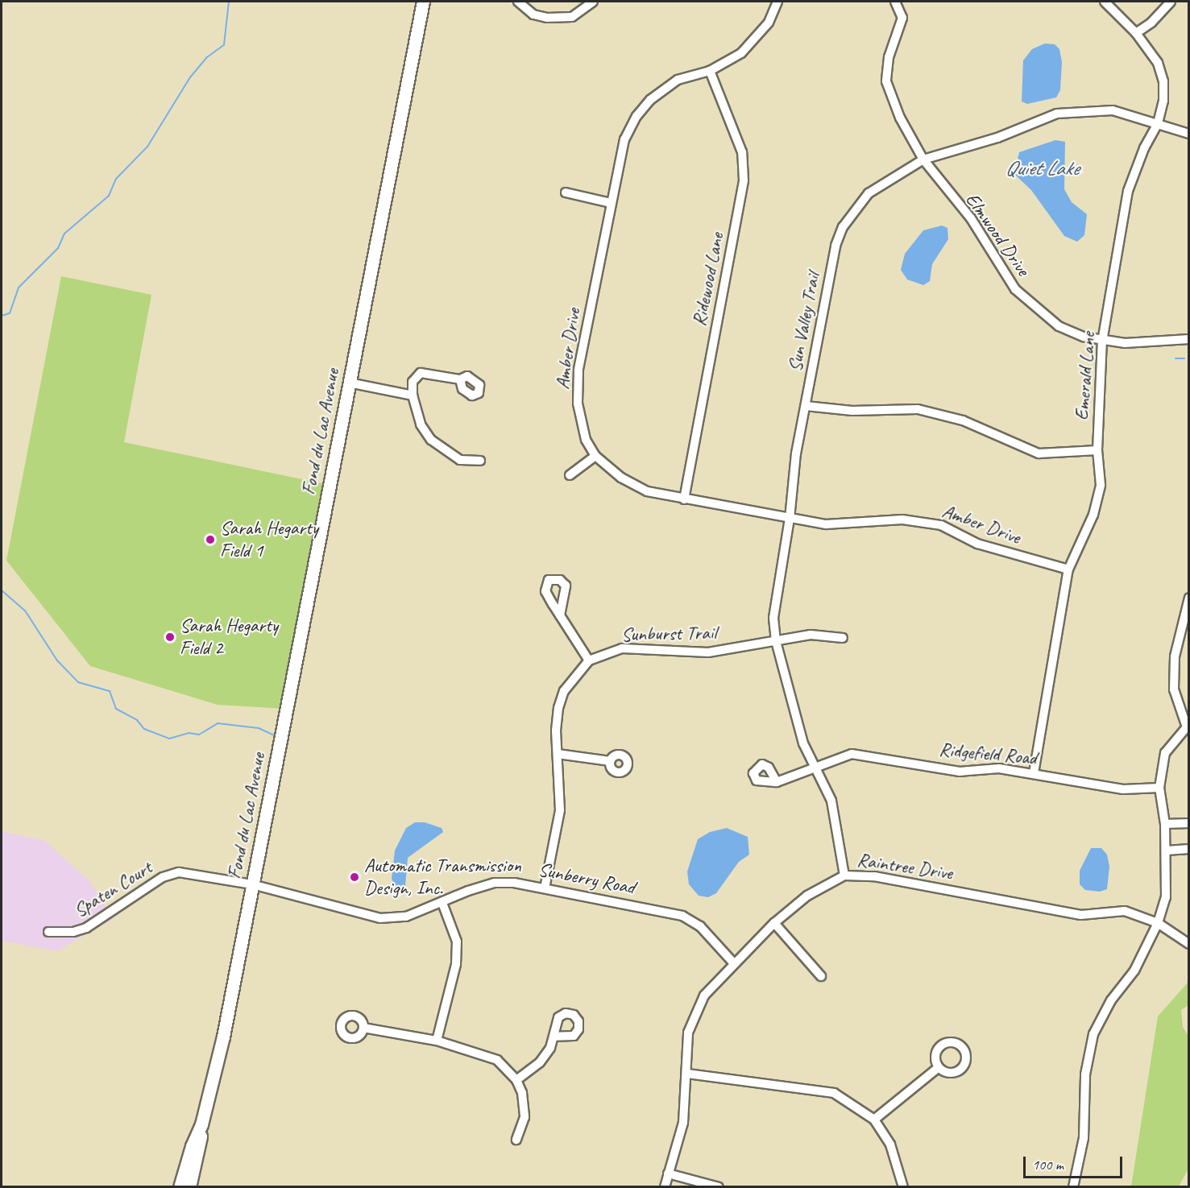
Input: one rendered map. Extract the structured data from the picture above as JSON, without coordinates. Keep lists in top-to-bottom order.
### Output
{
  "streets": {
    "main road": ["Fond du Lac Avenue"],
    "street": [
      "Elmwood Drive",
      "Ridewood Lane",
      "Sun Valley Trail",
      "Amber Drive",
      "Emerald Lane",
      "Sunburst Trail",
      "Ridgefield Road",
      "Raintree Drive",
      "Sunberry Road",
      "Spaten Court"
    ]
  },
  "crossings": [
    ["Elmwood Drive", "Sun Valley Trail"],
    ["Elmwood Drive", "Emerald Lane"],
    ["Ridewood Lane", "Amber Drive"],
    ["Sun Valley Trail", "Amber Drive"],
    ["Sun Valley Trail", "Emerald Lane"],
    ["Sun Valley Trail", "Sunburst Trail"],
    ["Sun Valley Trail", "Ridgefield Road"],
    ["Sun Valley Trail", "Raintree Drive"],
    ["Amber Drive", "Emerald Lane"],
    ["Emerald Lane", "Ridgefield Road"],
    ["Fond du Lac Avenue", "Sunberry Road"],
    ["Fond du Lac Avenue", "Spaten Court"],
    ["Raintree Drive", "Sunberry Road"],
    ["Sunberry Road", "Spaten Court"]
  ],
  "water": ["Quiet Lake"],
  "places": ["Sarah Hegarty Field 1", "Sarah Hegarty Field 2", "Automatic Transmission Design, Inc."],
  "scale_bar": "100 m"
}
